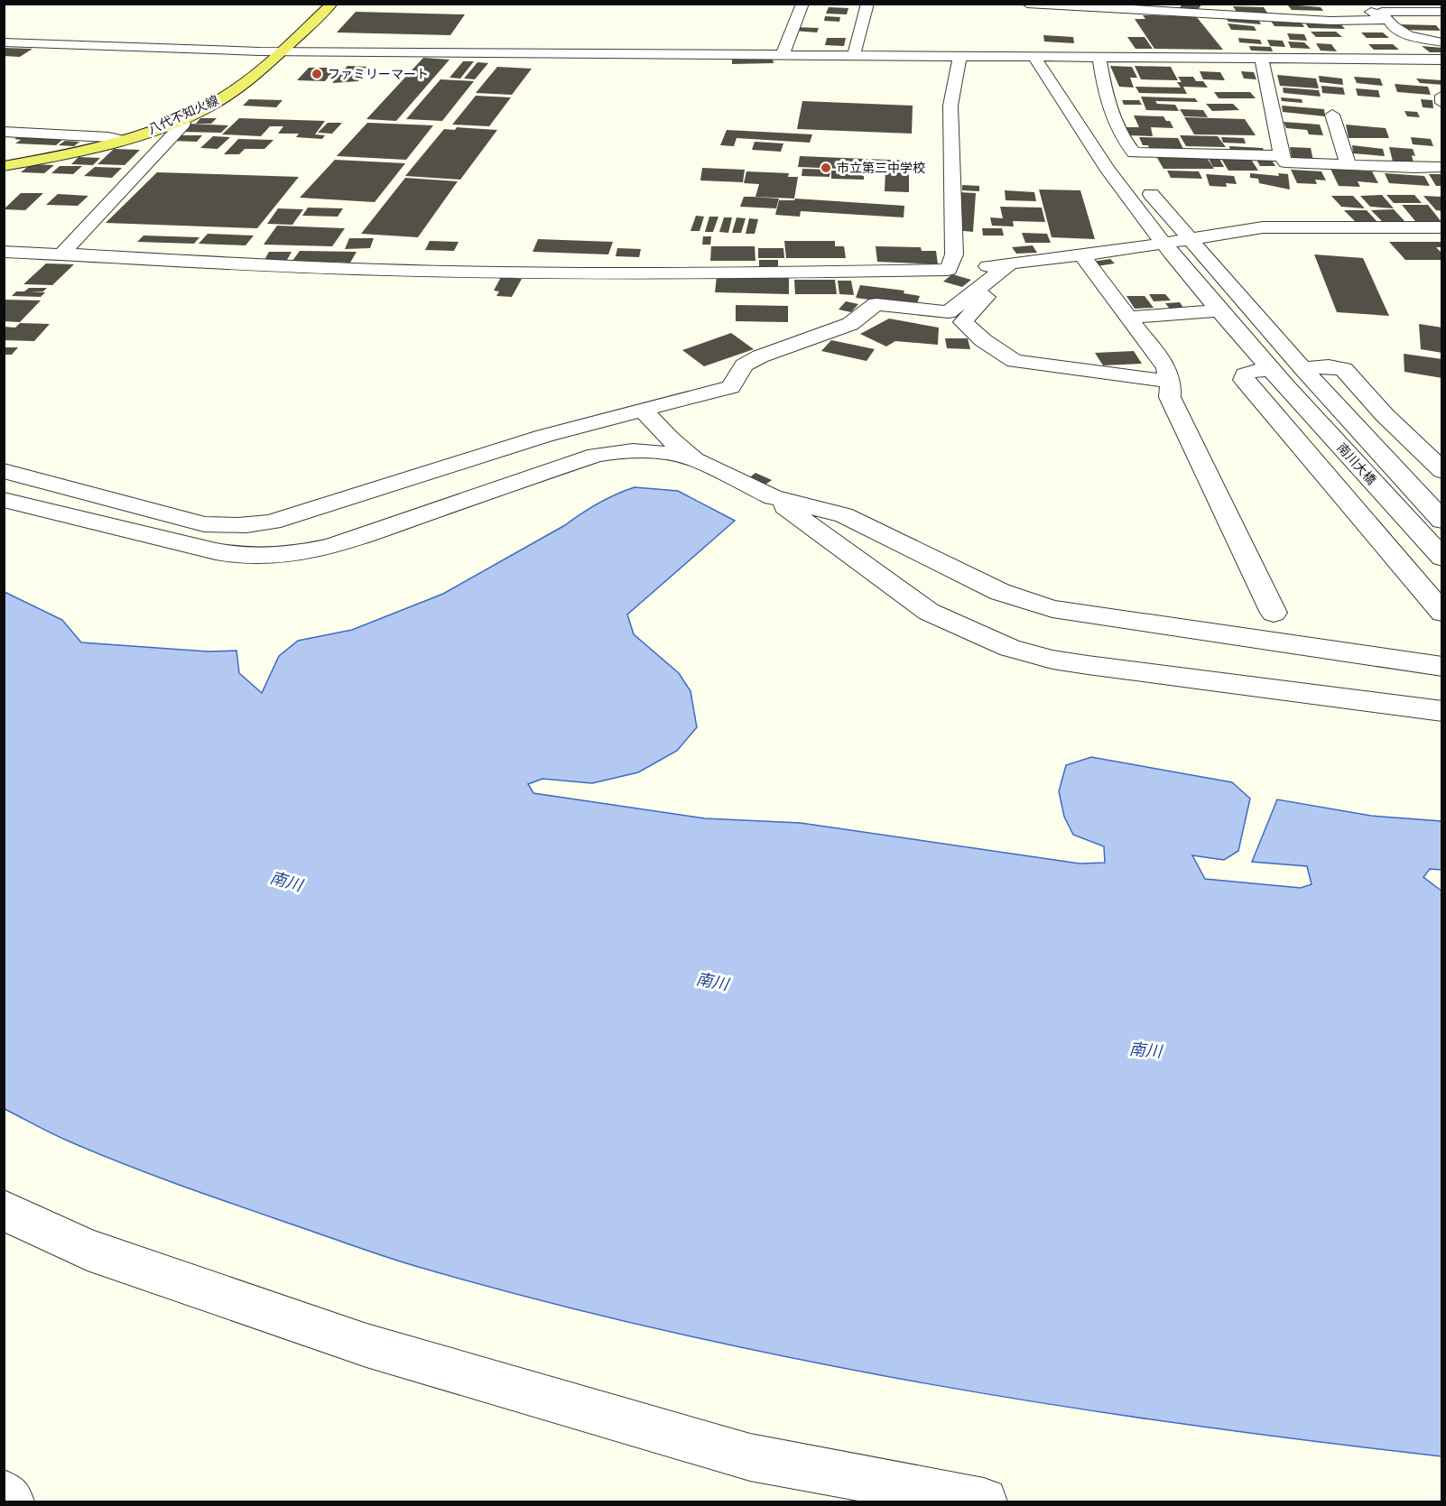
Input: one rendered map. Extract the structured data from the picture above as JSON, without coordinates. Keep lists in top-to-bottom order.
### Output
{
  "streets": {
    "main road": ["八代不知火線"],
    "street": ["南川大橋"]
  },
  "water": ["南川"],
  "places": ["ファミリーマート", "市立第三中学校"]
}
